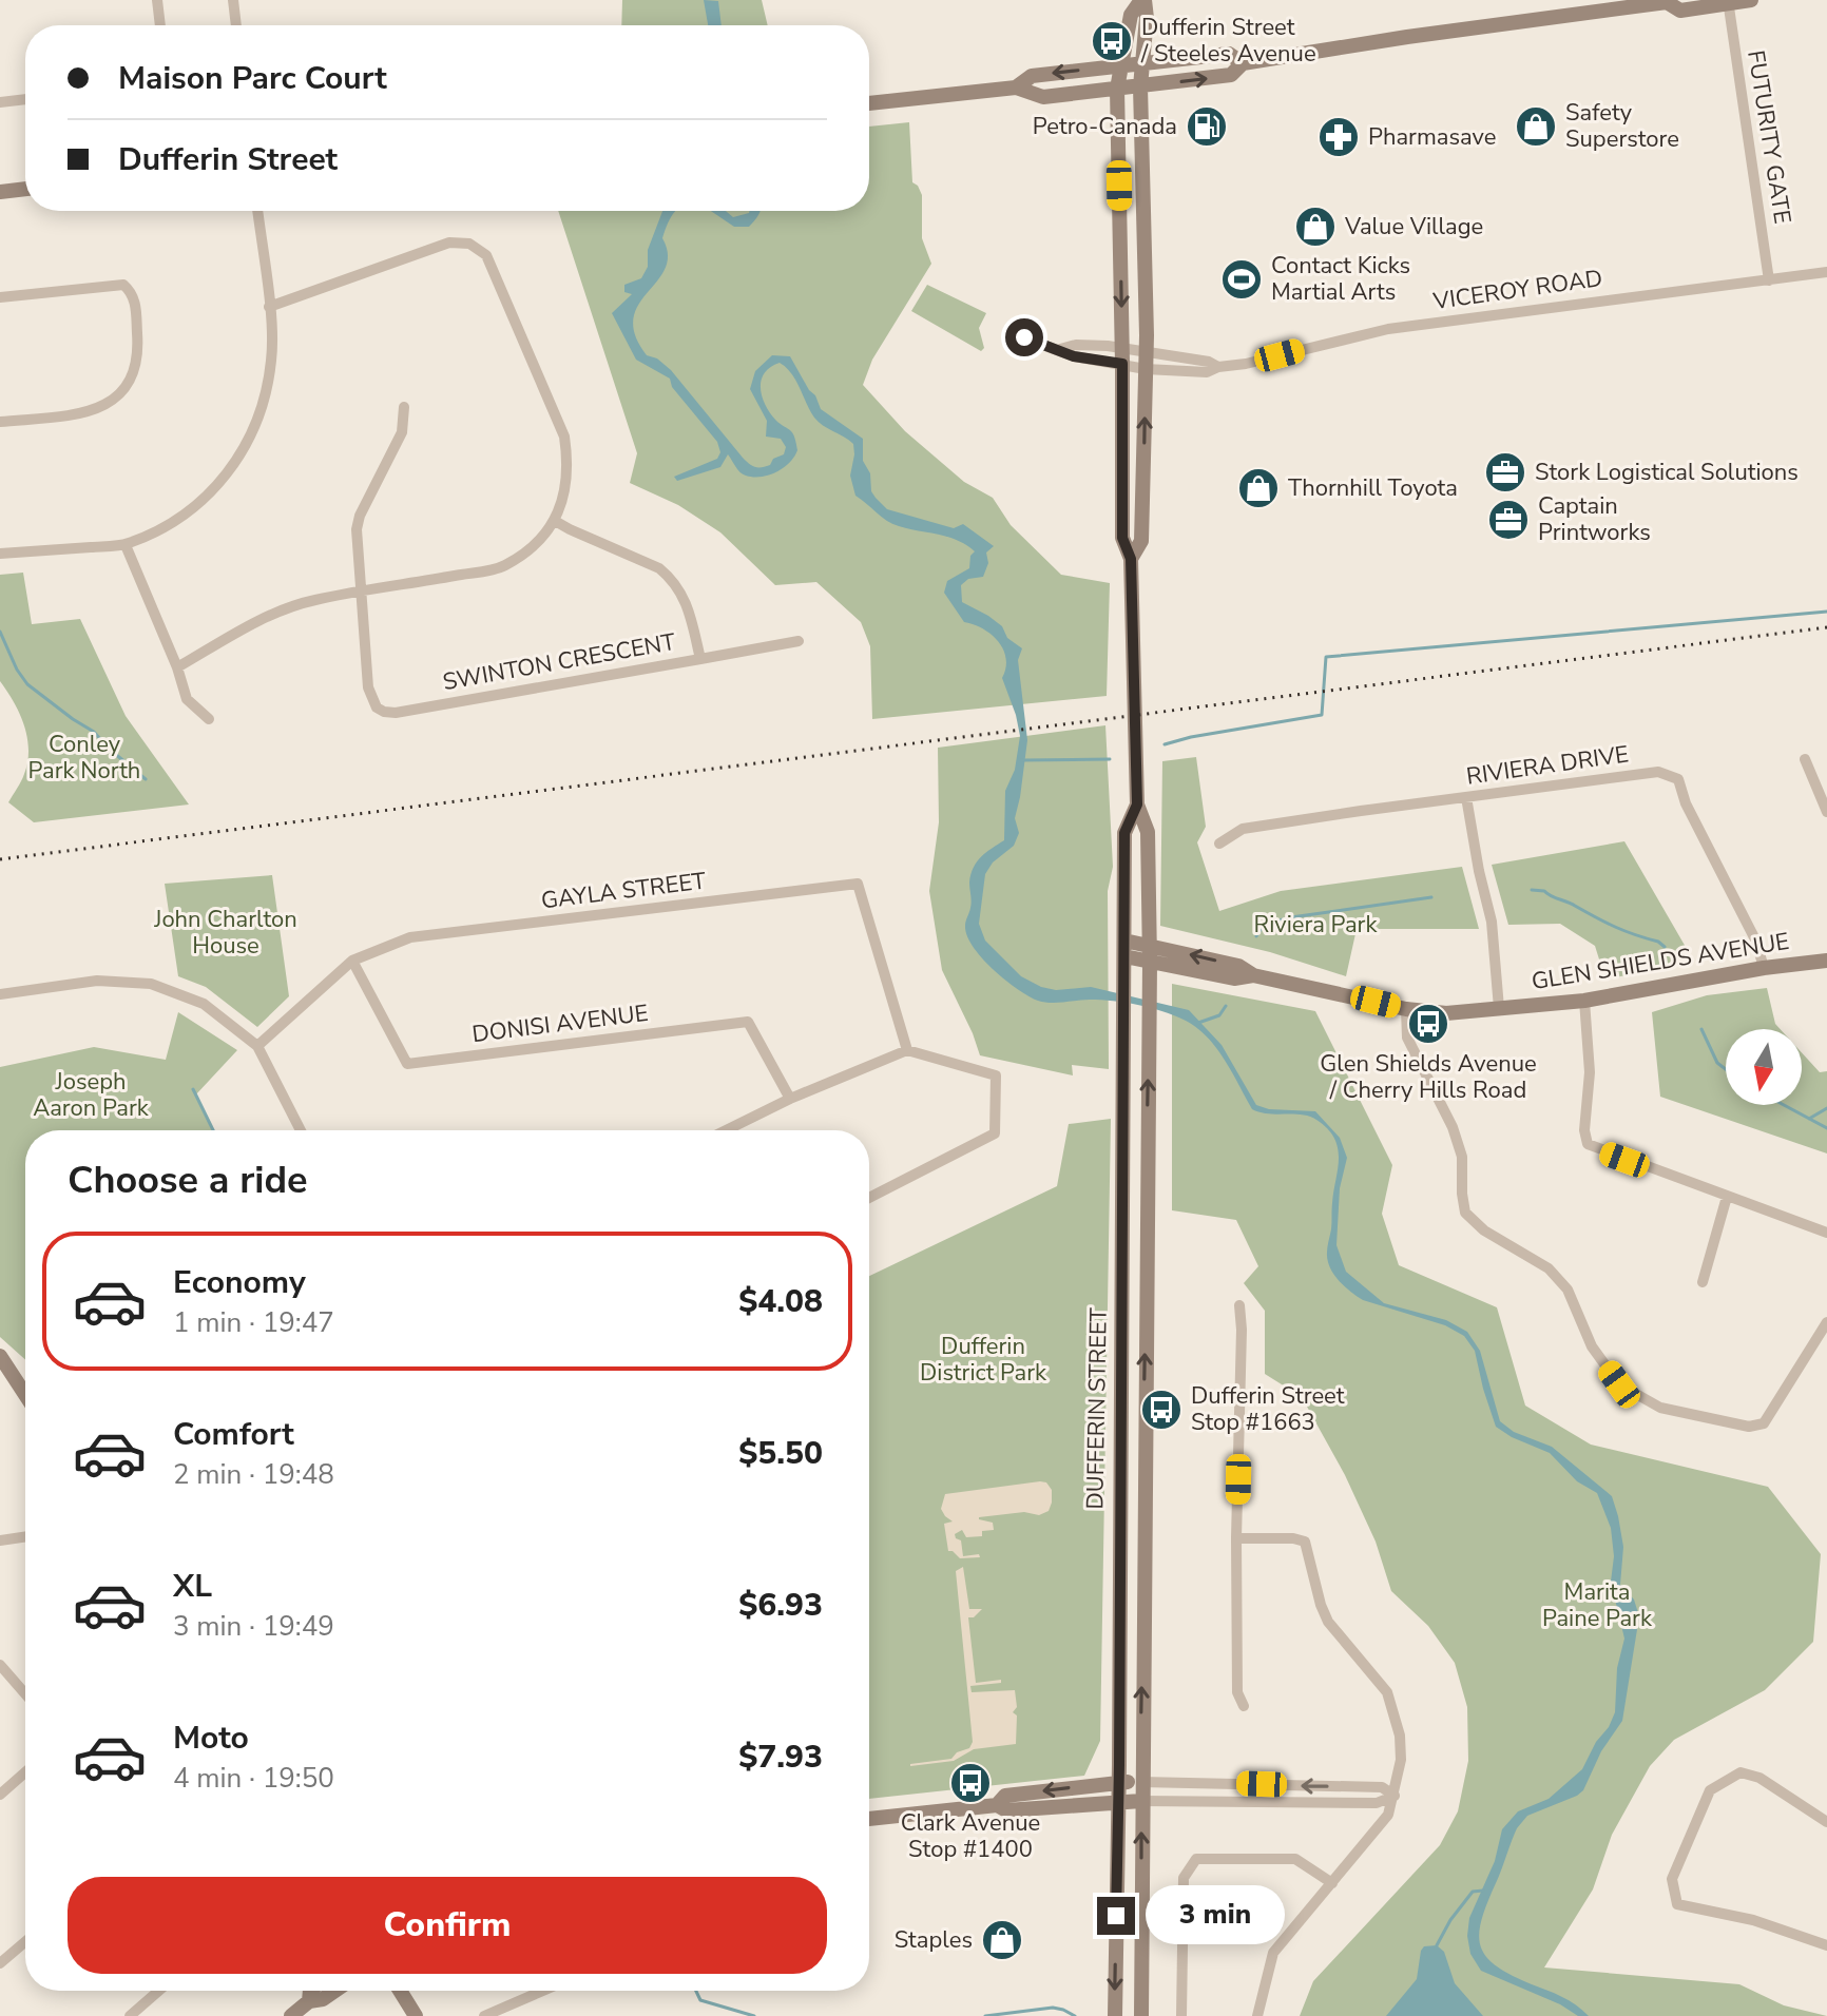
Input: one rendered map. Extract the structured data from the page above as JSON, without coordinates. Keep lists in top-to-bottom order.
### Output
{
  "streets": {
    "main road": ["GLEN SHIELDS AVENUE", "DUFFERIN STREET"],
    "street": [
      "FUTURITY GATE",
      "VICEROY ROAD",
      "SWINTON CRESCENT",
      "RIVIERA DRIVE",
      "GAYLA STREET",
      "DONISI AVENUE"
    ]
  },
  "crossings": [
    ["FUTURITY GATE", "VICEROY ROAD"],
    ["VICEROY ROAD", "DUFFERIN STREET"],
    ["RIVIERA DRIVE", "GLEN SHIELDS AVENUE"],
    ["GAYLA STREET", "DONISI AVENUE"],
    ["GLEN SHIELDS AVENUE", "DUFFERIN STREET"]
  ],
  "parks": [
    "Conley Park North",
    "John Charlton House",
    "Riviera Park",
    "Joseph Aaron Park",
    "Dufferin District Park",
    "Marita Paine Park"
  ],
  "places": {
    "bus stop": [
      "Dufferin Street / Steeles Avenue",
      "Glen Shields Avenue / Cherry Hills Road",
      "Dufferin Street Stop #1663",
      "Clark Avenue Stop #1400"
    ],
    "fuel station": ["Petro-Canada"],
    "shop": [
      "Safety Superstore",
      "Value Village",
      "Thornhill Toyota",
      "Staples"
    ],
    "pharmacy": ["Pharmasave"],
    "sports": ["Contact Kicks Martial Arts"],
    "office": ["Stork Logistical Solutions", "Captain Printworks"]
  },
  "north": "bottom",
  "page": {
    "banner": ["Maison Parc Court", "Dufferin Street"],
    "heading": "Choose a ride",
    "list": [
      {
        "name": "Economy",
        "note": "1 min · 19:47",
        "value": "$4.08"
      },
      {
        "name": "Comfort",
        "note": "2 min · 19:48",
        "value": "$5.50"
      },
      {
        "name": "XL",
        "note": "3 min · 19:49",
        "value": "$6.93"
      },
      {
        "name": "Moto",
        "note": "4 min · 19:50",
        "value": "$7.93"
      }
    ],
    "buttons": "Confirm",
    "bubble": "3 min"
  }
}
